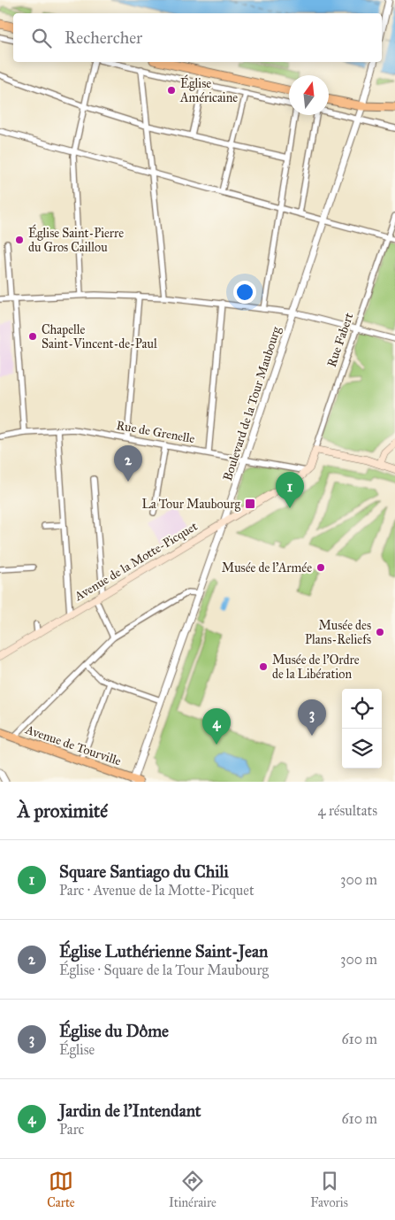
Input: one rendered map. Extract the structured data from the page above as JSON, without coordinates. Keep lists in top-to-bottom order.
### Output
{
  "streets": {
    "main road": ["Rue Fabert", "Avenue de la Motte-Picquet", "Avenue de Tourville"],
    "street": ["Boulevard de la Tour Maubourg", "Rue de Grenelle"]
  },
  "crossings": [
    ["Rue Fabert", "Rue de Grenelle"],
    ["Rue Fabert", "Avenue de la Motte-Picquet"],
    ["Boulevard de la Tour Maubourg", "Rue de Grenelle"],
    ["Boulevard de la Tour Maubourg", "Avenue de la Motte-Picquet"],
    ["Boulevard de la Tour Maubourg", "Avenue de Tourville"],
    ["Rue de Grenelle", "Avenue de la Motte-Picquet"]
  ],
  "places": {
    "other": [
      "Église Américaine",
      "Église Saint-Pierre du Gros Caillou",
      "Chapelle Saint-Vincent-de-Paul",
      "Musée de l'Armée",
      "Musée des Plans-Reliefs",
      "Musée de l'Ordre de la Libération"
    ],
    "transit": ["La Tour Maubourg"]
  },
  "north": "top",
  "page": {
    "search": "Rechercher",
    "pins": [
      "2",
      "1",
      "3",
      "4"
    ],
    "heading": ["À proximité", "4 résultats"],
    "list": [
      {
        "mark": "1",
        "name": "Square Santiago du Chili",
        "note": "Parc · Avenue de la Motte-Picquet",
        "value": "300 m"
      },
      {
        "mark": "2",
        "name": "Église Luthérienne Saint-Jean",
        "note": "Église · Square de la Tour Maubourg",
        "value": "300 m"
      },
      {
        "mark": "3",
        "name": "Église du Dôme",
        "note": "Église",
        "value": "610 m"
      },
      {
        "mark": "4",
        "name": "Jardin de l'Intendant",
        "note": "Parc",
        "value": "610 m"
      }
    ],
    "nav": ["Carte", "Itinéraire", "Favoris"]
  }
}
